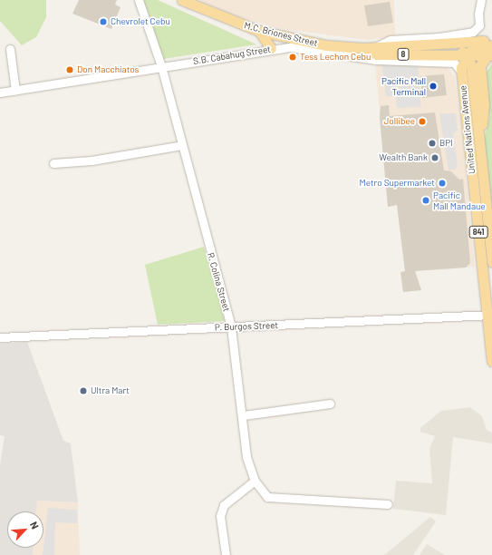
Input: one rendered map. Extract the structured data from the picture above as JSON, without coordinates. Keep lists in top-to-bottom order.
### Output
{
  "streets": {
    "main road": [
      "M.C. Briones Street",
      "8",
      "United Nations Avenue",
      "841"
    ],
    "street": ["S.B. Cabahug Street", "R. Colina Street", "P. Burgos Street"]
  },
  "crossings": [
    ["M.C. Briones Street", "8"],
    ["M.C. Briones Street", "United Nations Avenue"],
    ["S.B. Cabahug Street", "United Nations Avenue"],
    ["S.B. Cabahug Street", "R. Colina Street"],
    ["United Nations Avenue", "P. Burgos Street"],
    ["R. Colina Street", "P. Burgos Street"]
  ],
  "places": [
    "Chevrolet Cebu",
    "Tess Lechon Cebu",
    "Don Macchiatos",
    "Pacific Mall Terminal",
    "Jollibee",
    "BPI",
    "Wealth Bank",
    "Metro Supermarket",
    "Pacific Mall Mandaue",
    "Ultra Mart"
  ],
  "north": "top right"
}
